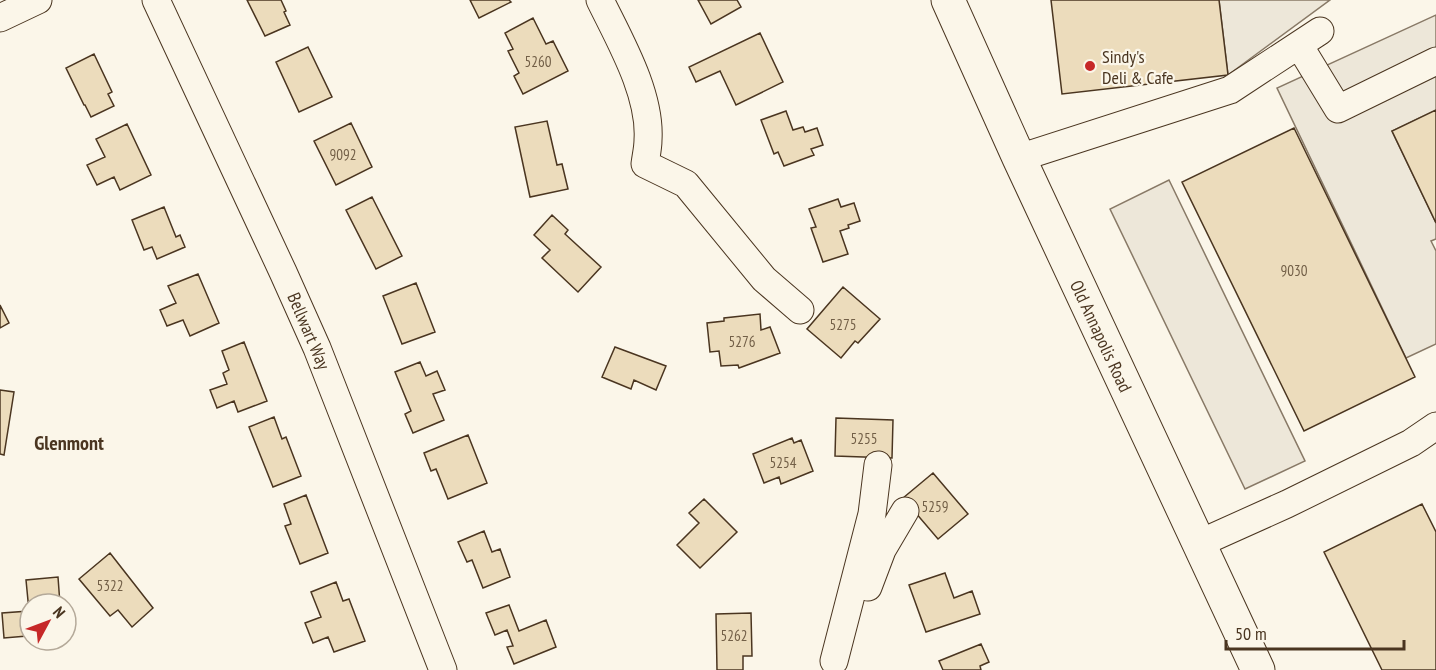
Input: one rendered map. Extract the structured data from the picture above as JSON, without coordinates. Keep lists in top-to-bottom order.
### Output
{
  "streets": {
    "main road": ["Old Annapolis Road"],
    "street": ["Bellwart Way"]
  },
  "districts": ["Glenmont"],
  "places": ["Sindy's Deli & Cafe"],
  "house_numbers": [
    "5260",
    "9092",
    "9030",
    "5275",
    "5276",
    "5255",
    "5254",
    "5259",
    "5322",
    "5262"
  ],
  "scale_bar": "50 m",
  "north": "top right"
}
